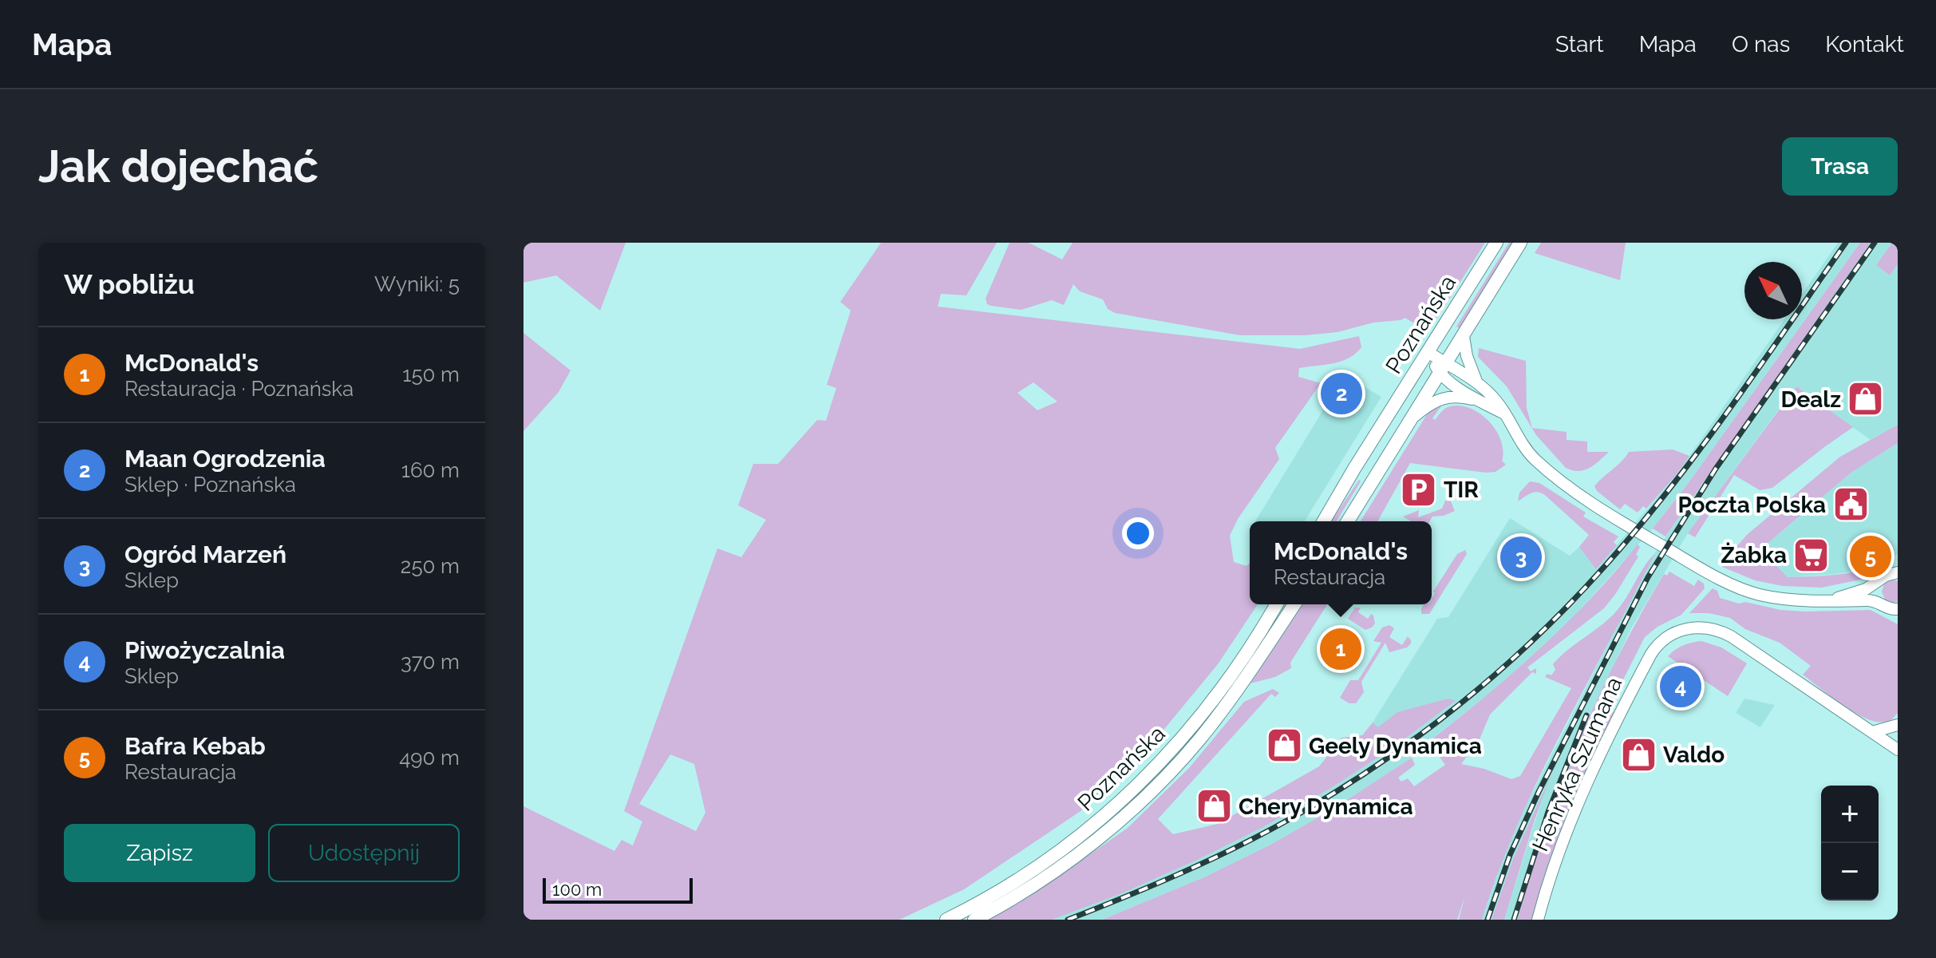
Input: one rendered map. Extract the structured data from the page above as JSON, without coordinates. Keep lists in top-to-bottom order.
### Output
{
  "streets": {
    "main road": ["Poznańska"],
    "street": ["Henryka Szumana"]
  },
  "places": {
    "shop": [
      "Dealz",
      "Geely Dynamica",
      "Valdo",
      "Chery Dynamica"
    ],
    "parking": ["TIR"],
    "public building": ["Poczta Polska"],
    "supermarket": ["Żabka"]
  },
  "scale_bar": "100 m",
  "north": "top left",
  "page": {
    "header": "Mapa",
    "nav": [
      "Start",
      "Mapa",
      "O nas",
      "Kontakt"
    ],
    "buttons": [
      "Trasa",
      ["Zapisz", "Udostępnij"]
    ],
    "title": "Jak dojechać",
    "heading": ["W pobliżu", "Wyniki: 5"],
    "list": [
      {
        "mark": "1",
        "name": "McDonald's",
        "note": "Restauracja · Poznańska",
        "value": "150 m"
      },
      {
        "mark": "2",
        "name": "Maan Ogrodzenia",
        "note": "Sklep · Poznańska",
        "value": "160 m"
      },
      {
        "mark": "3",
        "name": "Ogród Marzeń",
        "note": "Sklep",
        "value": "250 m"
      },
      {
        "mark": "4",
        "name": "Piwożyczalnia",
        "note": "Sklep",
        "value": "370 m"
      },
      {
        "mark": "5",
        "name": "Bafra Kebab",
        "note": "Restauracja",
        "value": "490 m"
      }
    ],
    "pins": [
      "2",
      "5",
      "3",
      "1",
      "4"
    ],
    "popup": ["McDonald's", "Restauracja"],
    "map_buttons": ["+", "−"],
    "scale": "100 m"
  }
}
